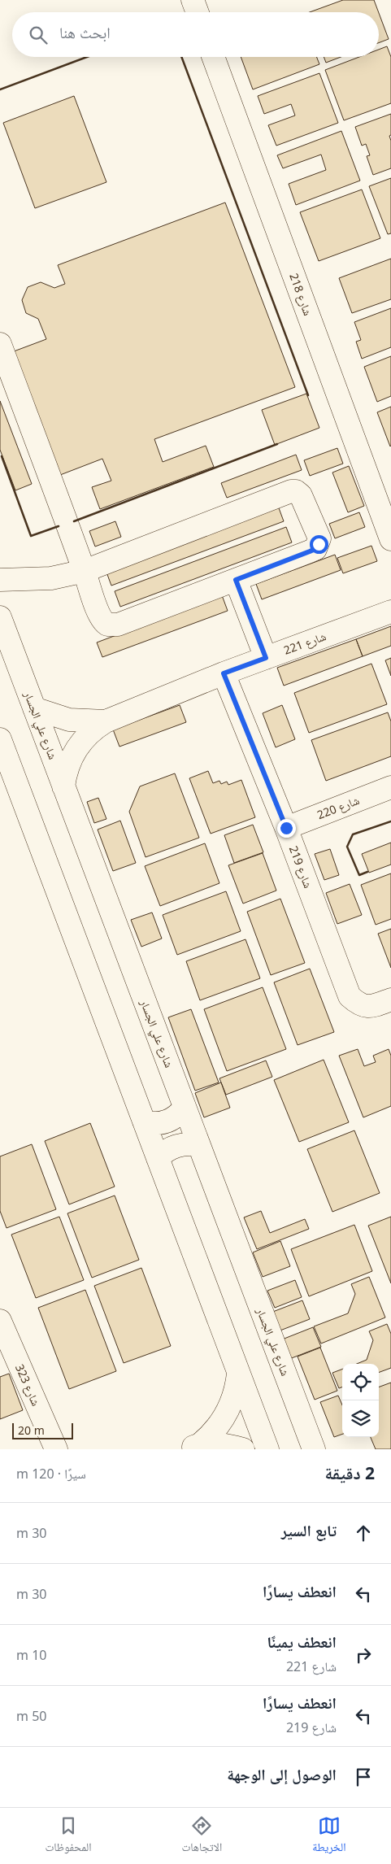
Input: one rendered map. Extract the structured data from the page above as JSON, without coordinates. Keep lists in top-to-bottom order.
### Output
{
  "streets": {
    "street": [
      "شارع 218",
      "شارع 221",
      "شارع علي الجسار",
      "شارع 220",
      "شارع 219",
      "شارع 323"
    ]
  },
  "crossings": [
    ["شارع 221", "شارع علي الجسار"],
    ["شارع 221", "شارع 219"],
    ["شارع 220", "شارع 219"]
  ],
  "scale_bar": "20 m",
  "page": {
    "search": "ابحث هنا",
    "scale": "20 m",
    "heading": ["2 دقيقة", "سيرًا · 120 m"],
    "list": [
      ["تابع السير", "30 m"],
      ["انعطف يسارًا", "30 m"],
      ["انعطف يمينًا", "شارع 221", "10 m"],
      ["انعطف يسارًا", "شارع 219", "50 m"],
      "الوصول إلى الوجهة"
    ],
    "nav": ["الخريطة", "الاتجاهات", "المحفوظات"]
  }
}
